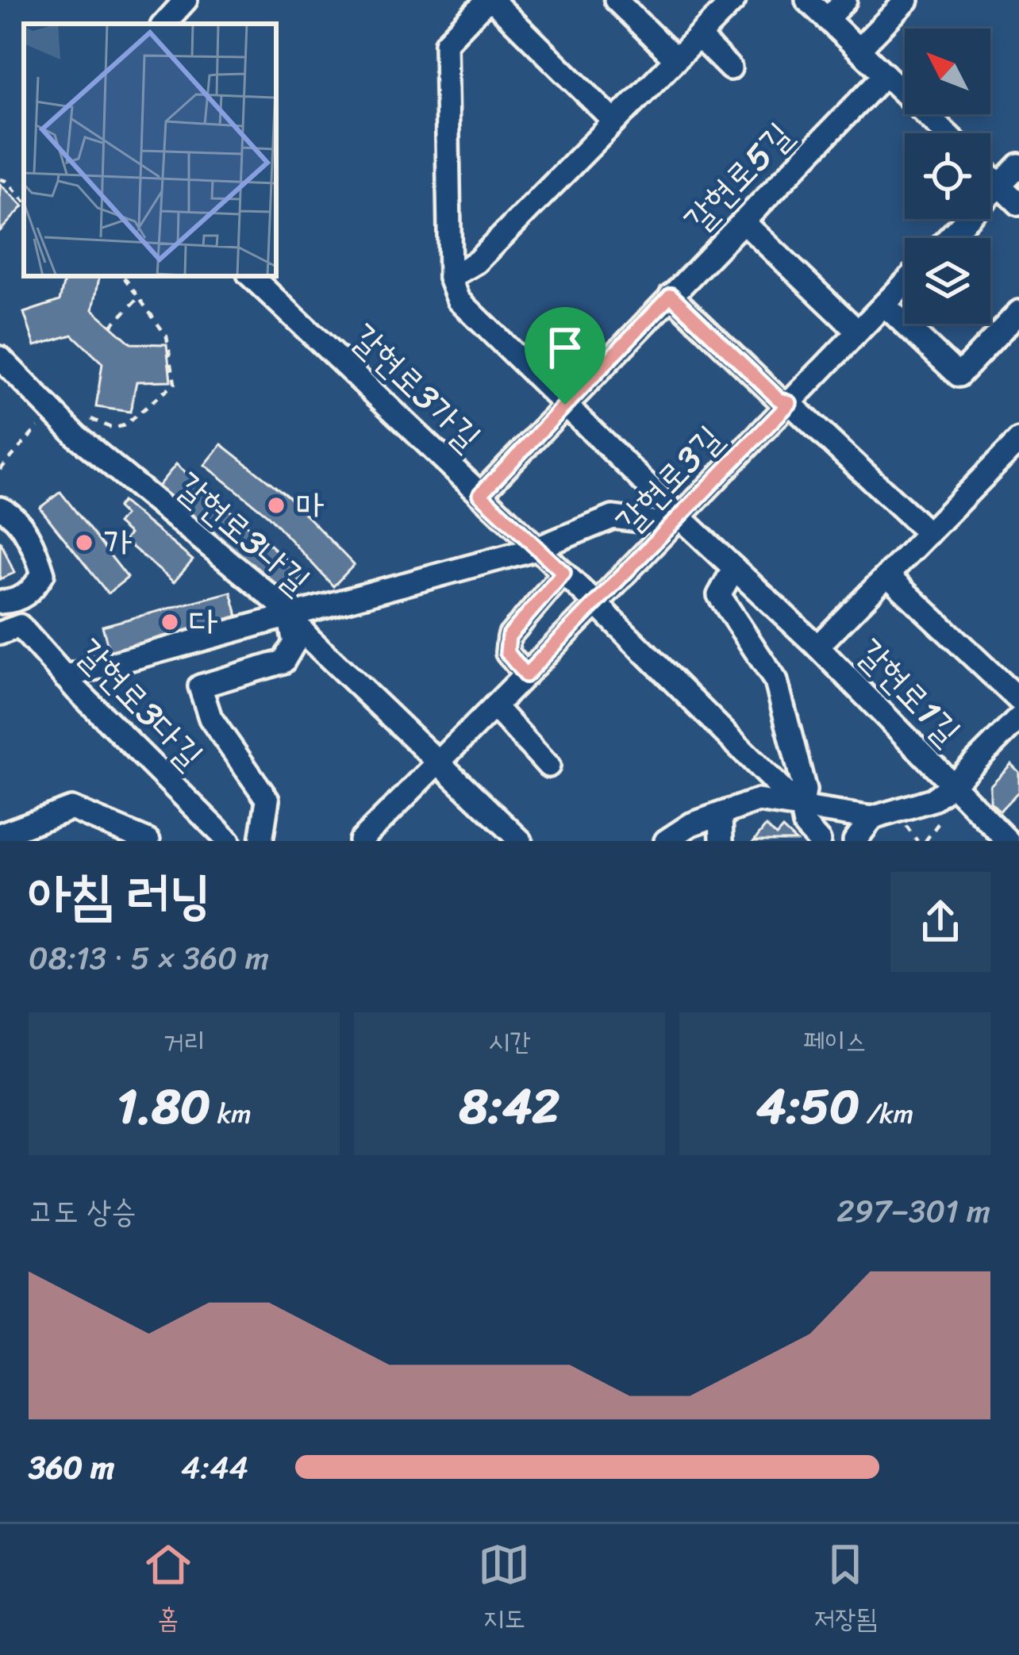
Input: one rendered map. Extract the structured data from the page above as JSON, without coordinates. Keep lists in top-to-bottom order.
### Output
{
  "streets": {
    "street": [
      "갈현로5길",
      "갈현로3가길",
      "갈현로3길",
      "갈현로3나길",
      "갈현로1길",
      "갈현로3다길"
    ]
  },
  "crossings": [
    ["갈현로5길", "갈현로3가길"],
    ["갈현로3가길", "갈현로3길"],
    ["갈현로3길", "갈현로3나길"],
    ["갈현로3길", "갈현로1길"],
    ["갈현로3나길", "갈현로3다길"]
  ],
  "places": ["마", "가", "다"],
  "north": "top left",
  "page": {
    "heading": ["아침 러닝", "08:13 · 5 × 360 m"],
    "stats": [
      ["거리", "1.80 km"],
      ["시간", "8:42"],
      ["페이스", "4:50 /km"]
    ],
    "chart": ["고도 상승", "297–301 m"],
    "list": [
      {
        "name": "360 m",
        "note": "4:44"
      }
    ],
    "tabs": ["홈", "지도", "저장됨"]
  }
}
